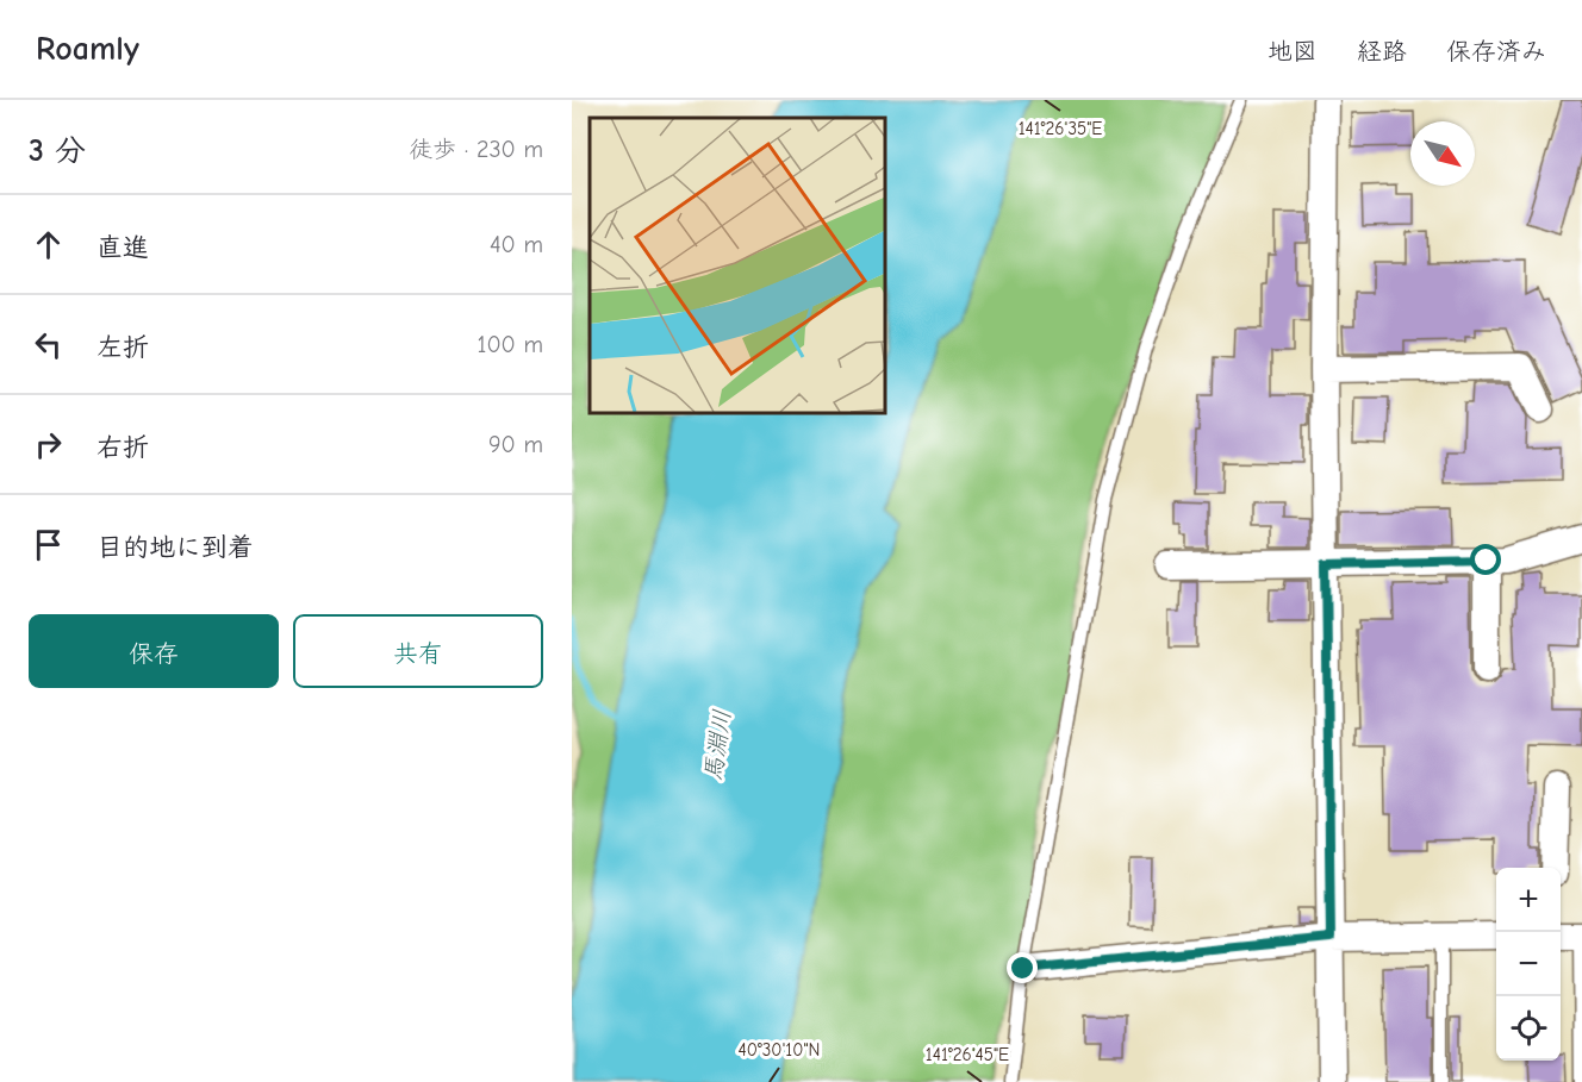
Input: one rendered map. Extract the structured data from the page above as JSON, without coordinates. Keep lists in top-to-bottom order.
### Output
{
  "water": ["馬淵川"],
  "north": "bottom right",
  "page": {
    "header": "Roamly",
    "nav": ["地図", "経路", "保存済み"],
    "heading": ["3 分", "徒歩 · 230 m"],
    "list": [
      ["直進", "40 m"],
      ["左折", "100 m"],
      ["右折", "90 m"],
      "目的地に到着"
    ],
    "buttons": ["保存", "共有"],
    "map_buttons": ["+", "−"]
  },
  "coordinates": ["141°26'35\"E", "40°30'10\"N", "141°26'45\"E"]
}
